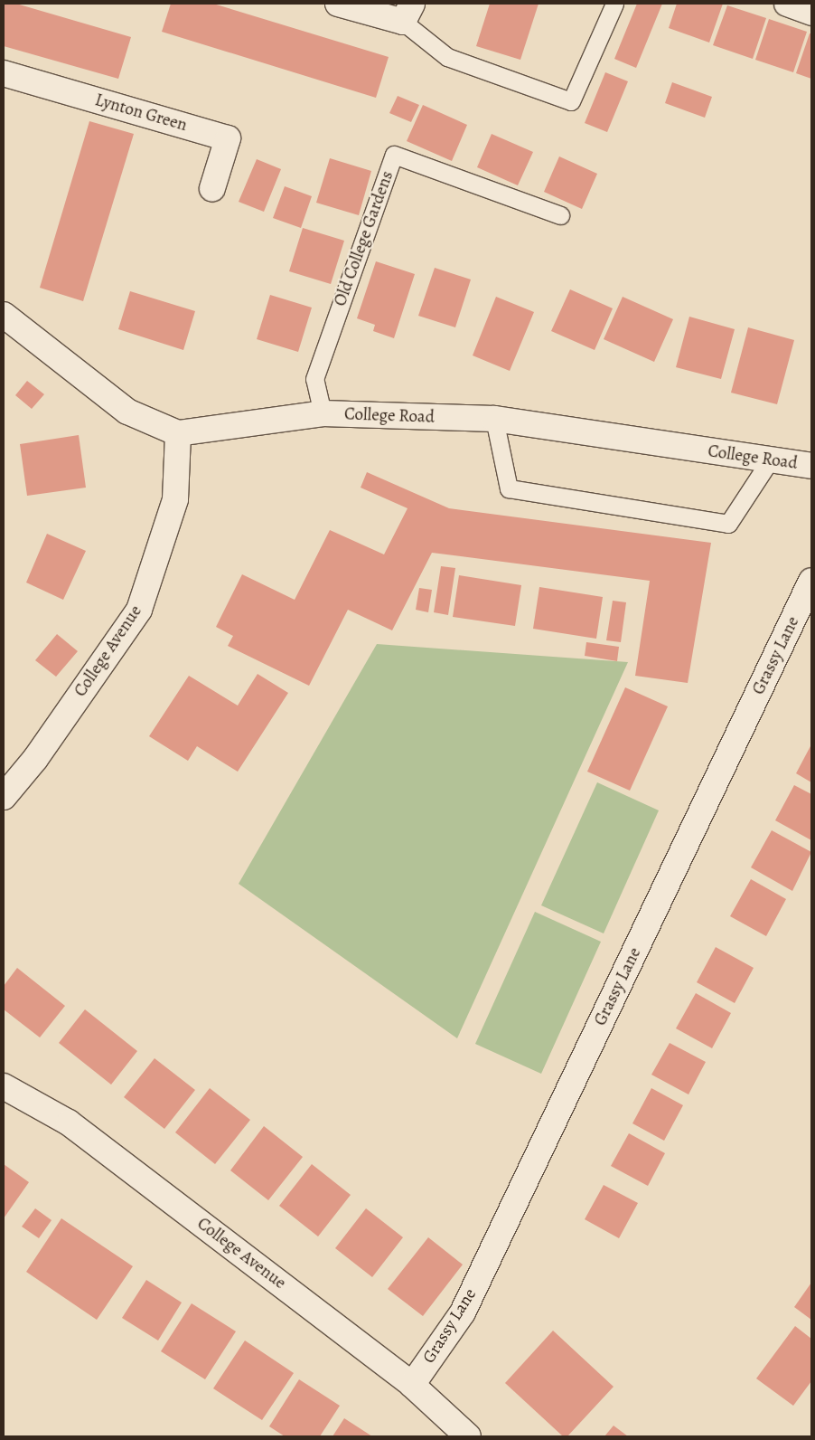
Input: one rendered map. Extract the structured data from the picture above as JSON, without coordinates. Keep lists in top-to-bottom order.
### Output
{
  "streets": {
    "street": [
      "Lynton Green",
      "College Road",
      "College Avenue",
      "Grassy Lane"
    ],
    "lane": ["Old College Gardens"]
  },
  "crossings": [
    ["Old College Gardens", "College Road"],
    ["College Road", "College Avenue"],
    ["College Avenue", "Grassy Lane"]
  ]
}
